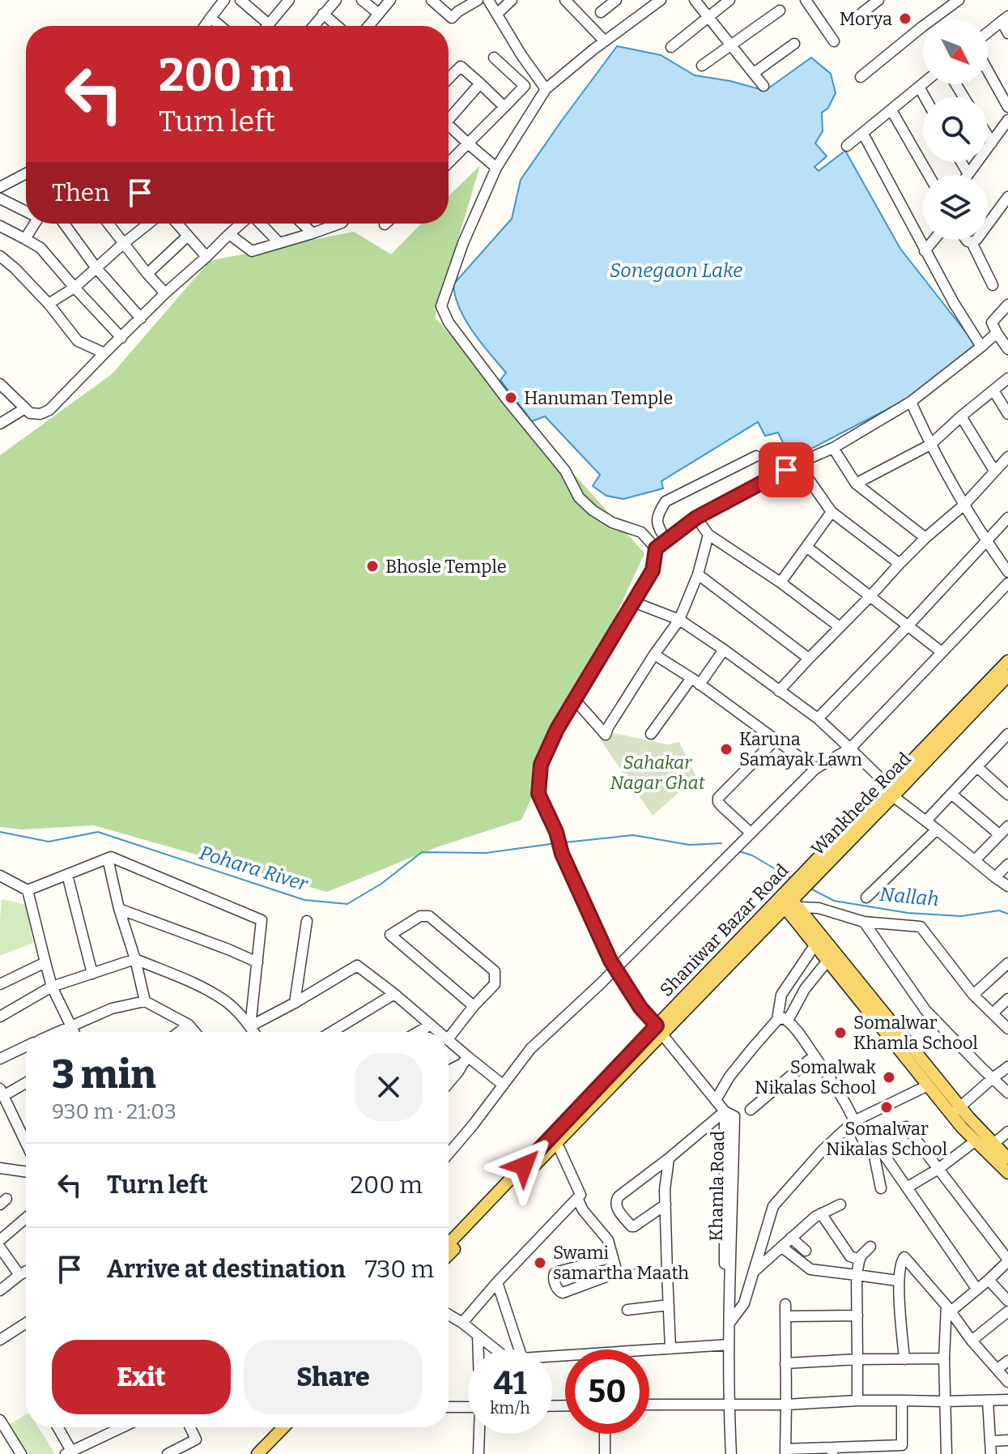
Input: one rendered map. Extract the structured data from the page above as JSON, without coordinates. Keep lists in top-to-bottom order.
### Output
{
  "streets": {
    "main road": ["Wankhede Road"],
    "street": ["Khamla Road"]
  },
  "water": ["Sonegaon Lake", "Pohara River", "Nallah"],
  "parks": ["Sahakar Nagar Ghat"],
  "places": [
    "Morya",
    "Hanuman Temple",
    "Bhosle Temple",
    "Karuna Samayak Lawn",
    "Somalwar Khamla School",
    "Somalwak Nikalas School",
    "Somalwar Nikalas School",
    "Swami samartha Maath"
  ],
  "north": "bottom right",
  "page": {
    "turn": ["200 m", "Turn left"],
    "then": "Then",
    "heading": ["3 min", "930 m · 21:03"],
    "list": [
      {
        "name": "Turn left",
        "value": "200 m"
      },
      {
        "name": "Arrive at destination",
        "value": "730 m"
      }
    ],
    "buttons": ["Exit", "Share"],
    "speed": "41 km/h",
    "limit": "50"
  }
}
